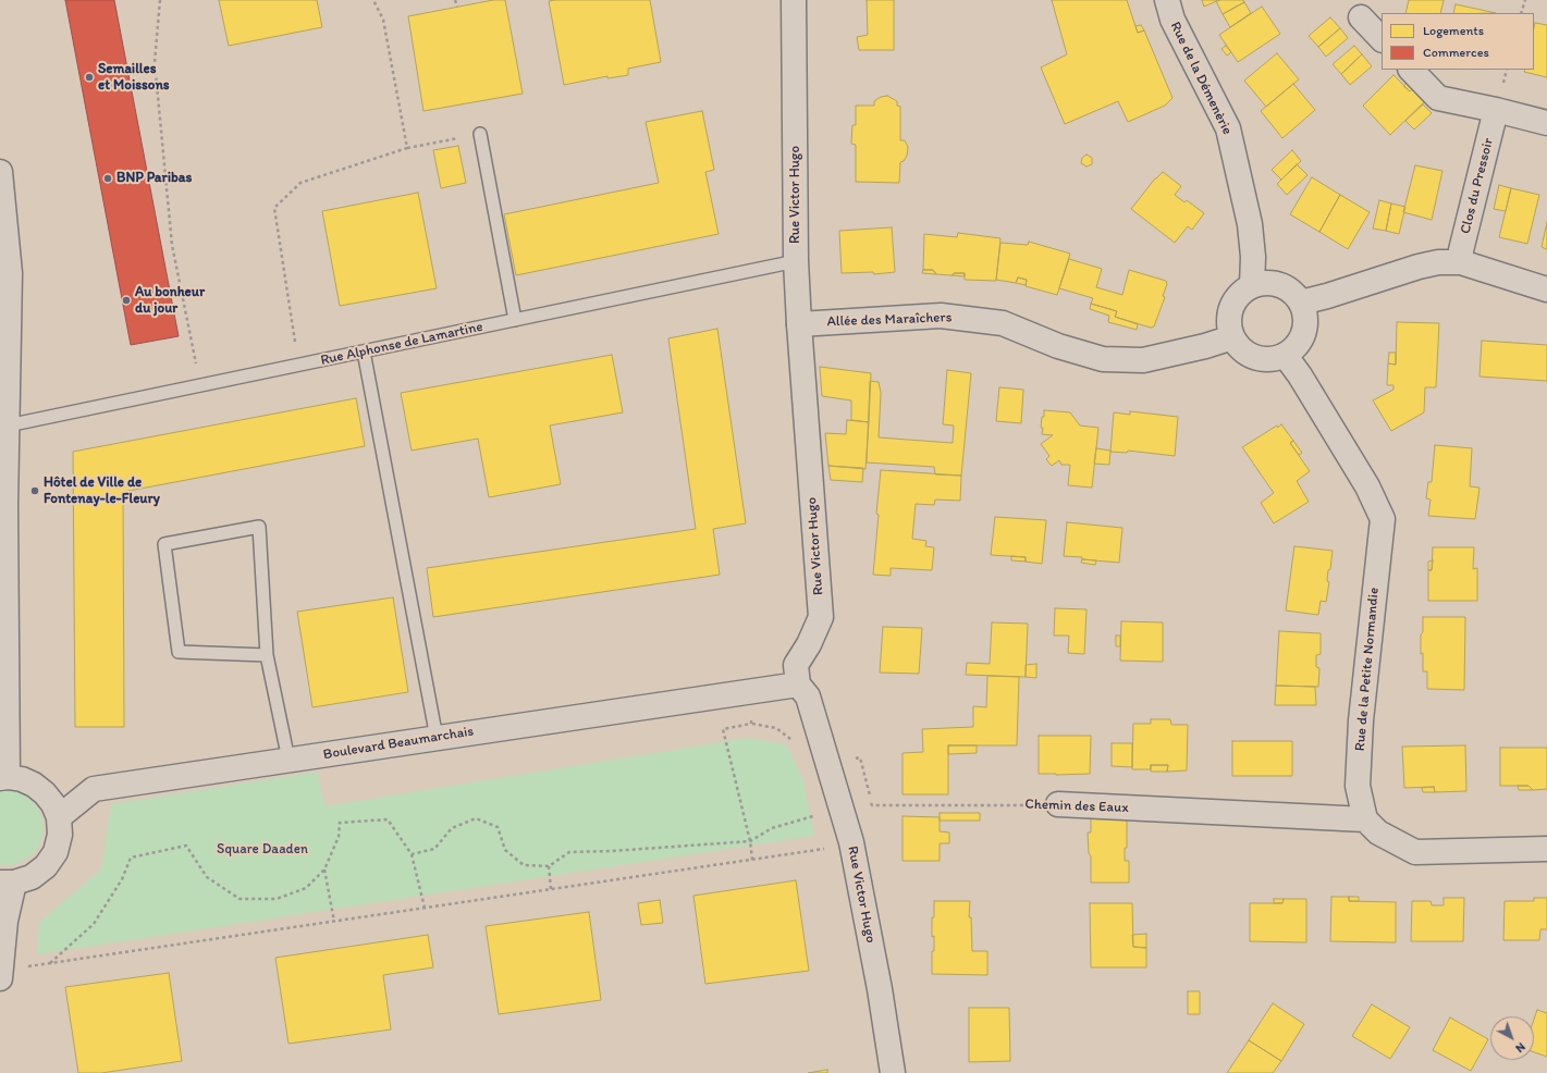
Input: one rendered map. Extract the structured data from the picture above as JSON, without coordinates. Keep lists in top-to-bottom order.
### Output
{
  "streets": {
    "street": [
      "Rue de la Démenèrie",
      "Clos du Pressoir",
      "Rue Victor Hugo",
      "Allée des Maraîchers",
      "Rue de la Petite Normandie",
      "Boulevard Beaumarchais",
      "Chemin des Eaux"
    ],
    "lane": ["Rue Alphonse de Lamartine"]
  },
  "crossings": [
    ["Rue de la Démenèrie", "Allée des Maraîchers"],
    ["Rue de la Démenèrie", "Rue de la Petite Normandie"],
    ["Rue Victor Hugo", "Allée des Maraîchers"],
    ["Rue Victor Hugo", "Rue Alphonse de Lamartine"],
    ["Rue Victor Hugo", "Boulevard Beaumarchais"],
    ["Rue Victor Hugo", "Chemin des Eaux"],
    ["Allée des Maraîchers", "Rue de la Petite Normandie"],
    ["Rue de la Petite Normandie", "Chemin des Eaux"]
  ],
  "parks": ["Square Daaden"],
  "places": [
    "Semailles et Moissons",
    "BNP Paribas",
    "Au bonheur du jour",
    "Hôtel de Ville de Fontenay-le-Fleury"
  ],
  "legend": ["Logements", "Commerces"],
  "north": "bottom right"
}
